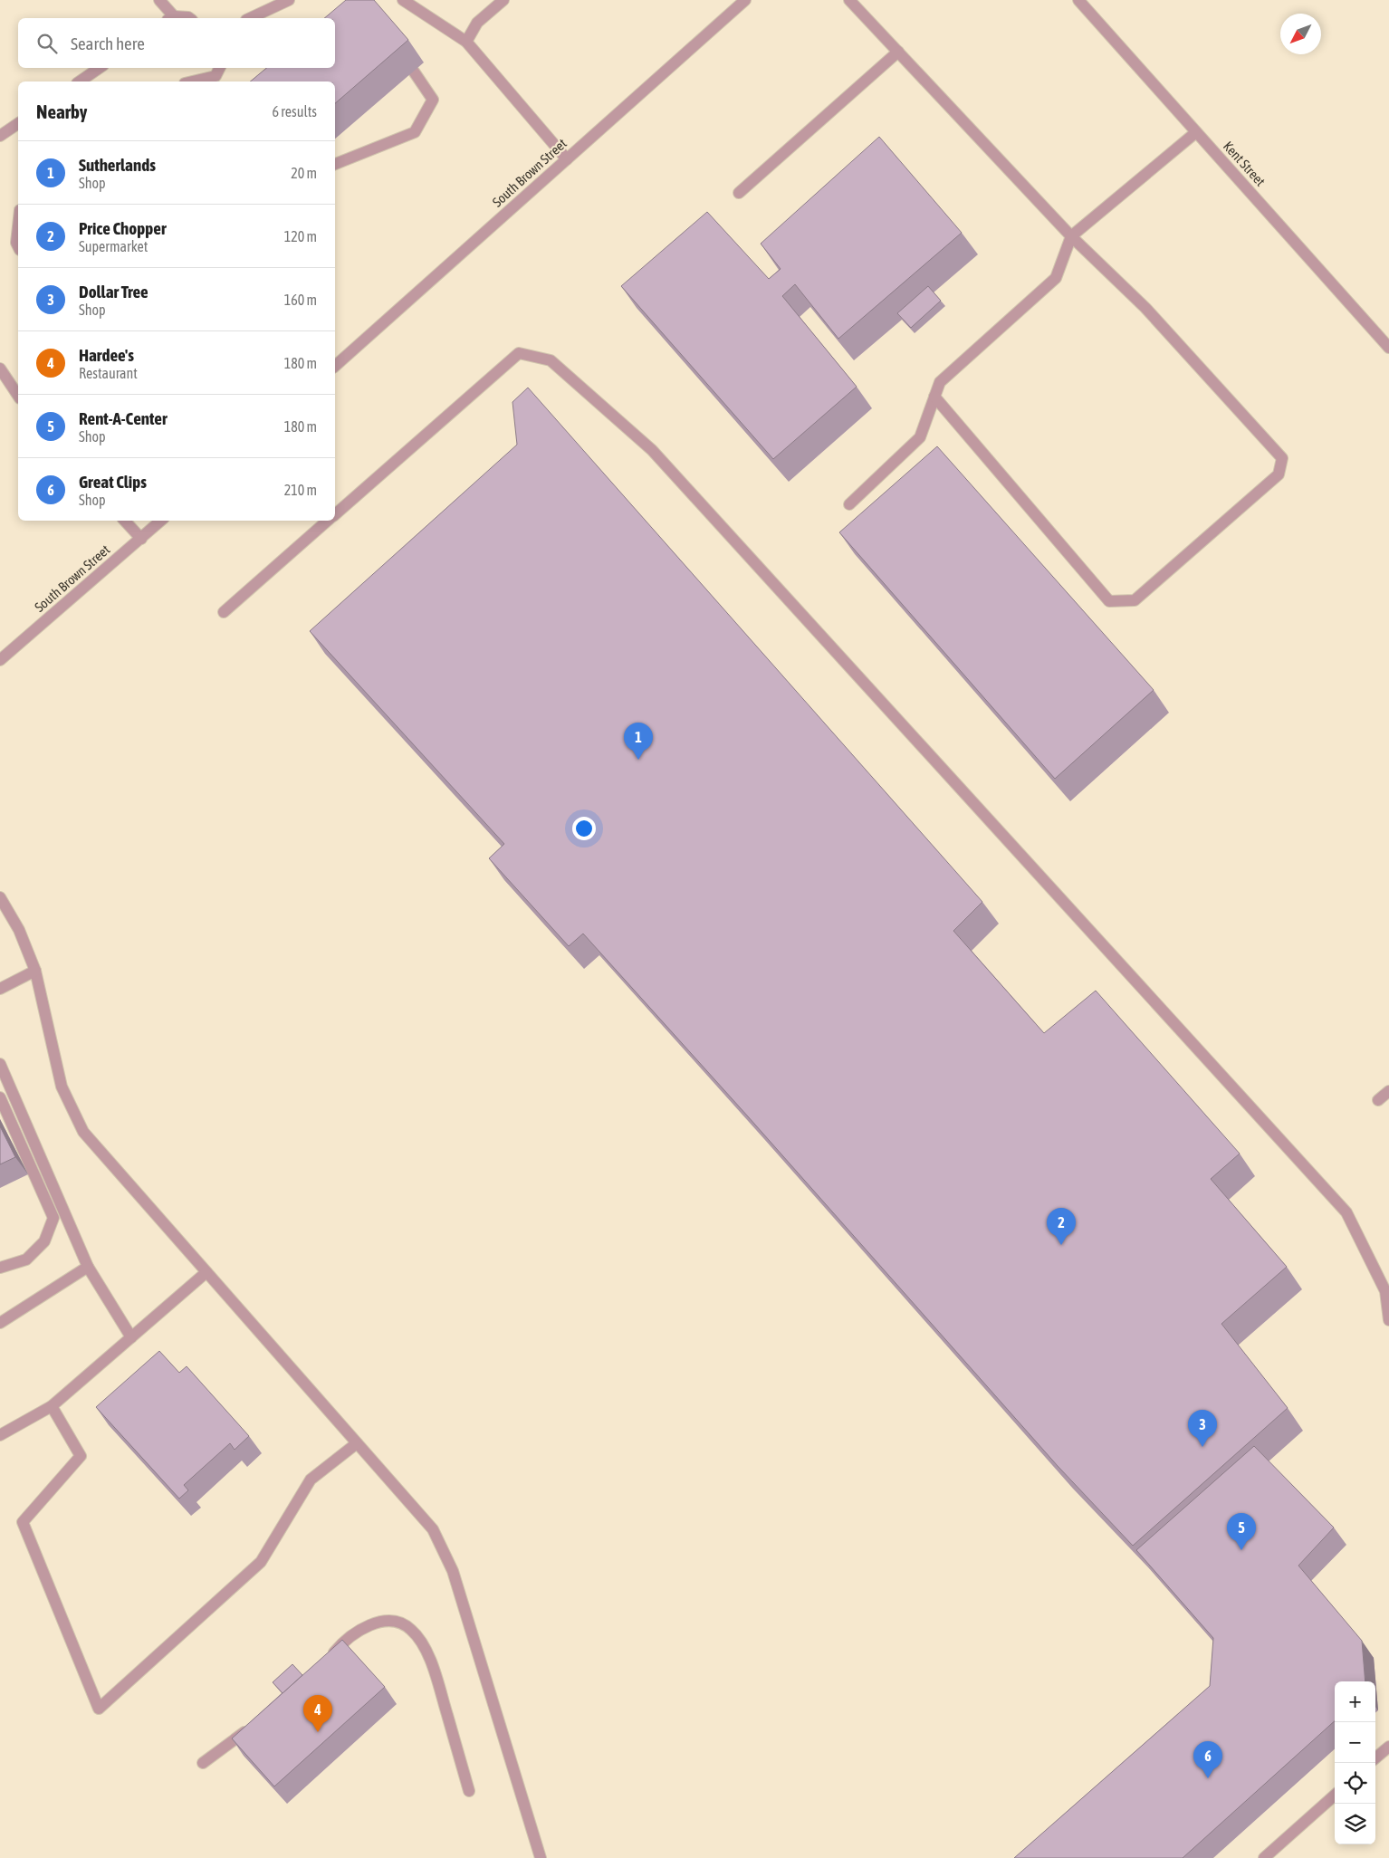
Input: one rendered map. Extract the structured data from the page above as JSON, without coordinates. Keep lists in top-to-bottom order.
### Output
{
  "streets": {
    "street": ["Kent Street", "South Brown Street"]
  },
  "north": "bottom left",
  "page": {
    "search": "Search here",
    "heading": ["Nearby", "6 results"],
    "list": [
      {
        "mark": "1",
        "name": "Sutherlands",
        "note": "Shop",
        "value": "20 m"
      },
      {
        "mark": "2",
        "name": "Price Chopper",
        "note": "Supermarket",
        "value": "120 m"
      },
      {
        "mark": "3",
        "name": "Dollar Tree",
        "note": "Shop",
        "value": "160 m"
      },
      {
        "mark": "4",
        "name": "Hardee's",
        "note": "Restaurant",
        "value": "180 m"
      },
      {
        "mark": "5",
        "name": "Rent-A-Center",
        "note": "Shop",
        "value": "180 m"
      },
      {
        "mark": "6",
        "name": "Great Clips",
        "note": "Shop",
        "value": "210 m"
      }
    ],
    "pins": [
      "1",
      "2",
      "3",
      "5",
      "4",
      "6"
    ],
    "map_buttons": ["+", "−"]
  }
}
